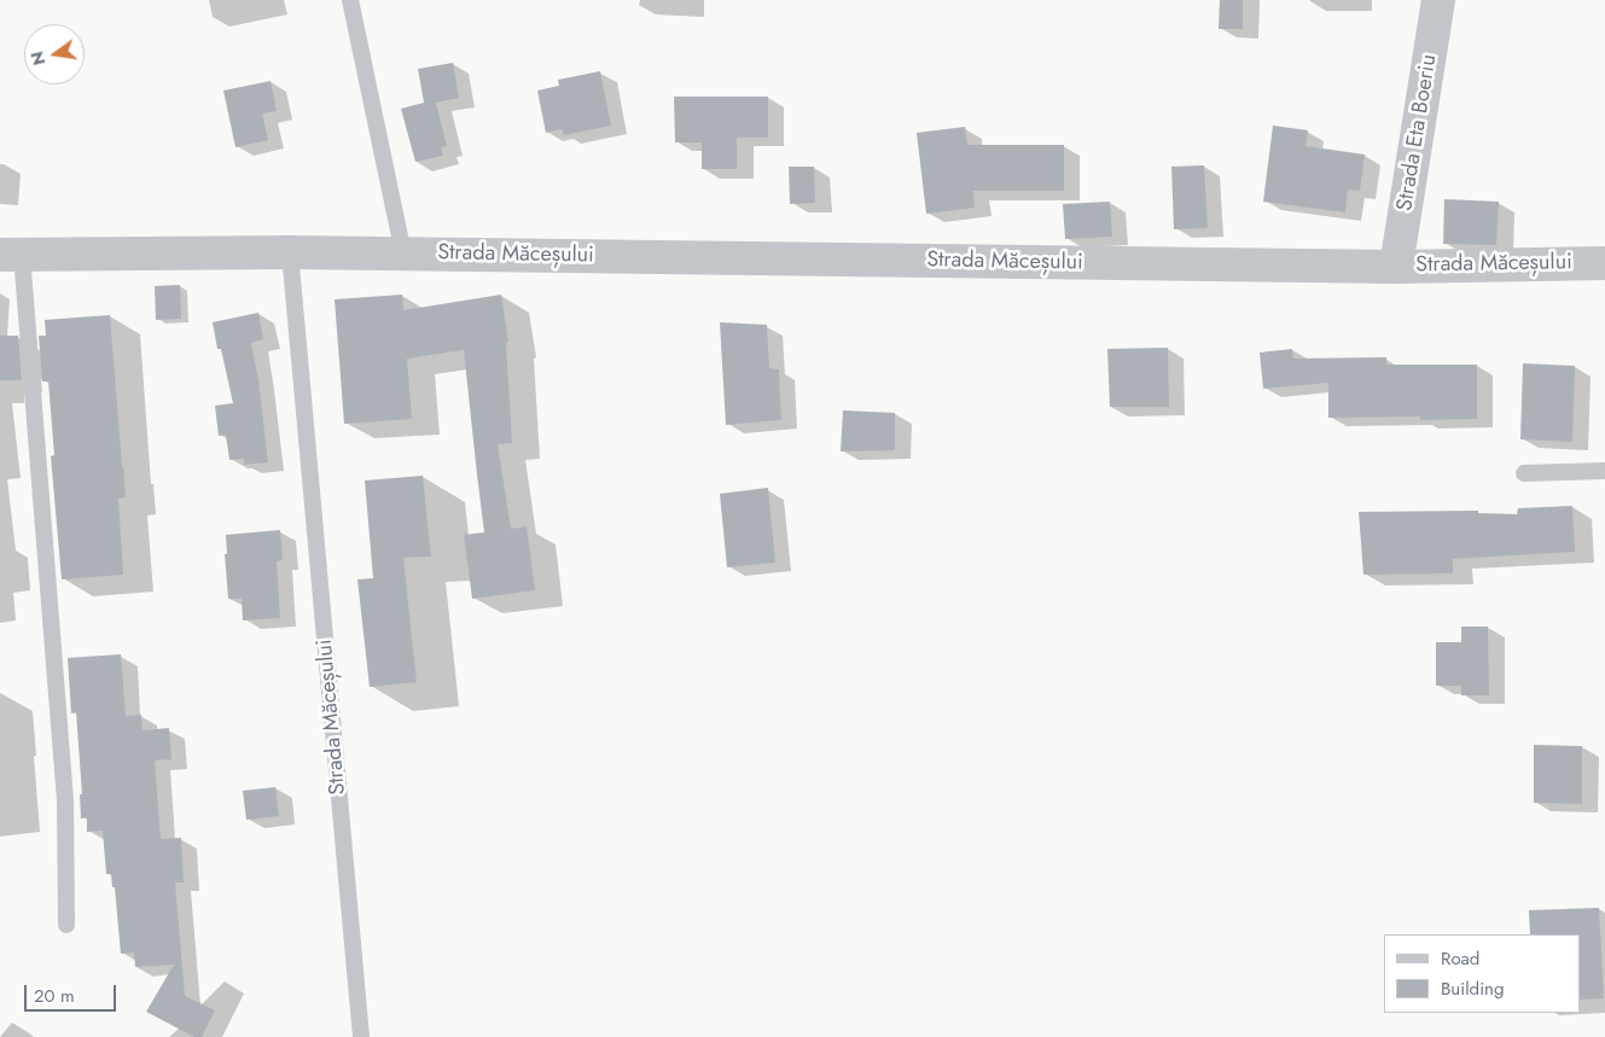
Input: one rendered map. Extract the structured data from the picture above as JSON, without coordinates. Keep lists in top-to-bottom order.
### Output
{
  "streets": {
    "street": ["Strada Eta Boeriu", "Strada Măceșului"]
  },
  "crossings": [
    ["Strada Eta Boeriu", "Strada Măceșului"]
  ],
  "legend": ["Road", "Building"],
  "scale_bar": "20 m",
  "north": "left"
}
